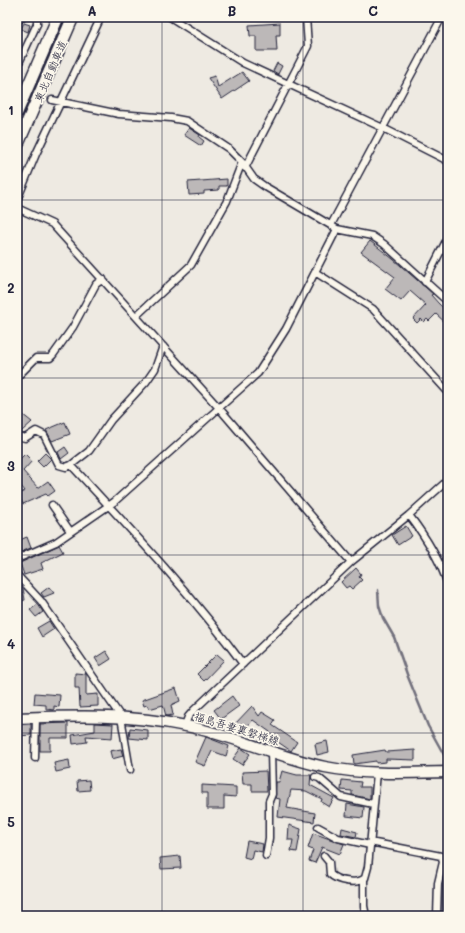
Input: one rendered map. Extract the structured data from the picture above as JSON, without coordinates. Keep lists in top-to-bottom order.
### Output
{
  "streets": {
    "highway": ["東北自動車道"],
    "main road": ["福島吾妻裏磐梯線"]
  },
  "grid": {
    "columns": ["A", "B", "C"],
    "rows": [
      "1",
      "2",
      "3",
      "4",
      "5"
    ]
  }
}
